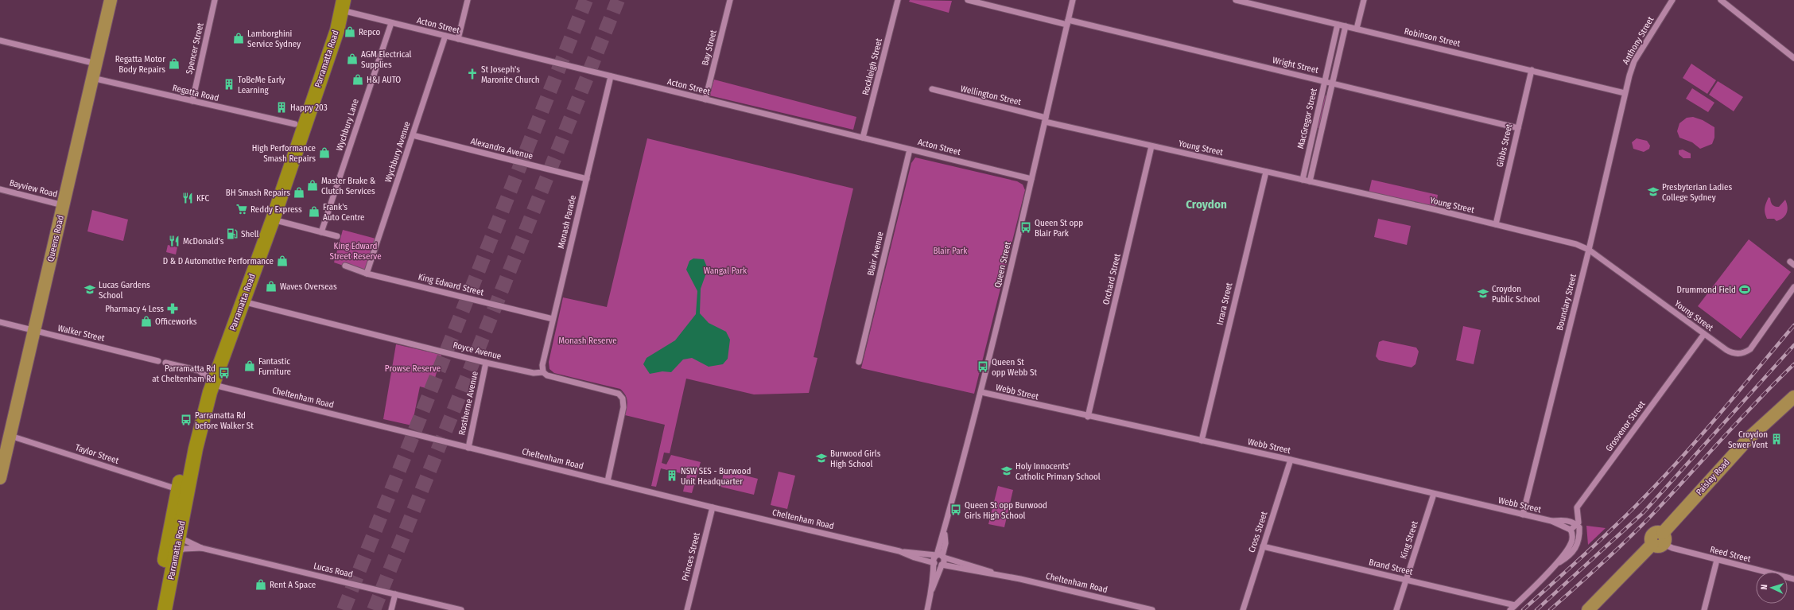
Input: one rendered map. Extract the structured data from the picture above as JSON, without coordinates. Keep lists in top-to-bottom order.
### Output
{
  "streets": {
    "highway": ["Parramatta Road"],
    "main road": ["Queens Road", "Paisley Road"],
    "street": [
      "Acton Street",
      "Robinson Street",
      "Anthony Street",
      "Bay Street",
      "Spencer Street",
      "Wright Street",
      "Rockleigh Street",
      "Regatta Road",
      "Wellington Street",
      "MacGregor Street",
      "Wychbury Lane",
      "Gibbs Street",
      "Young Street",
      "Alexandra Avenue",
      "Wychbury Avenue",
      "Bayview Road",
      "Monash Parade",
      "Blair Avenue",
      "Queen Street",
      "Orchard Street",
      "King Edward Street",
      "Boundary Street",
      "Irrara Street",
      "Walker Street",
      "Royce Avenue",
      "Webb Street",
      "Cheltenham Road",
      "Rostherne Avenue",
      "Grosvenor Street",
      "Taylor Street",
      "Cross Street",
      "King Street",
      "Reed Street",
      "Princes Street",
      "Brand Street",
      "Lucas Road"
    ]
  },
  "crossings": [
    ["Acton Street", "Bay Street"],
    ["Acton Street", "Parramatta Road"],
    ["Acton Street", "Rockleigh Street"],
    ["Acton Street", "Wychbury Lane"],
    ["Acton Street", "Wychbury Avenue"],
    ["Acton Street", "Monash Parade"],
    ["Acton Street", "Blair Avenue"],
    ["Acton Street", "Queen Street"],
    ["Robinson Street", "Anthony Street"],
    ["Robinson Street", "MacGregor Street"],
    ["Robinson Street", "Gibbs Street"],
    ["Robinson Street", "Boundary Street"],
    ["Anthony Street", "Boundary Street"],
    ["Spencer Street", "Regatta Road"],
    ["Parramatta Road", "Regatta Road"],
    ["Parramatta Road", "Royce Avenue"],
    ["Parramatta Road", "Cheltenham Road"],
    ["Parramatta Road", "Taylor Street"],
    ["Parramatta Road", "Lucas Road"],
    ["Wright Street", "MacGregor Street"],
    ["Wright Street", "Gibbs Street"],
    ["Wright Street", "Queen Street"],
    ["Regatta Road", "Queens Road"],
    ["Wellington Street", "Young Street"],
    ["Wellington Street", "Queen Street"],
    ["MacGregor Street", "Young Street"],
    ["Gibbs Street", "Young Street"],
    ["Young Street", "Queen Street"],
    ["Young Street", "Orchard Street"],
    ["Young Street", "Boundary Street"],
    ["Young Street", "Irrara Street"],
    ["Young Street", "Grosvenor Street"],
    ["Alexandra Avenue", "Wychbury Avenue"],
    ["Alexandra Avenue", "Monash Parade"],
    ["Wychbury Avenue", "King Edward Street"],
    ["Bayview Road", "Queens Road"],
    ["Monash Parade", "King Edward Street"],
    ["Monash Parade", "Royce Avenue"],
    ["Queens Road", "Walker Street"],
    ["Queens Road", "Taylor Street"],
    ["Queen Street", "Webb Street"],
    ["Queen Street", "Cheltenham Road"],
    ["Orchard Street", "Webb Street"],
    ["Boundary Street", "Webb Street"],
    ["Irrara Street", "Webb Street"],
    ["Royce Avenue", "Cheltenham Road"],
    ["Royce Avenue", "Rostherne Avenue"],
    ["Webb Street", "Grosvenor Street"],
    ["Webb Street", "Cross Street"],
    ["Webb Street", "King Street"],
    ["Cheltenham Road", "Rostherne Avenue"],
    ["Cheltenham Road", "Princes Street"],
    ["Paisley Road", "Reed Street"],
    ["Cross Street", "Brand Street"],
    ["King Street", "Brand Street"]
  ],
  "districts": ["Croydon"],
  "parks": [
    "King Edward Street Reserve",
    "Blair Park",
    "Wangal Park",
    "Monash Reserve",
    "Prowse Reserve"
  ],
  "places": {
    "shop": [
      "Repco",
      "Lamborghini Service Sydney",
      "AGM Electrical Supplies",
      "Regatta Motor Body Repairs",
      "H&J AUTO",
      "High Performance Smash Repairs",
      "Master Brake & Clutch Services",
      "BH Smash Repairs",
      "Frank's Auto Centre",
      "D & D Automotive Performance",
      "Waves Overseas",
      "Officeworks",
      "Fantastic Furniture",
      "Rent A Space"
    ],
    "church": ["St Joseph's Maronite Church"],
    "building": [
      "ToBeMe Early Learning",
      "Happy 203",
      "Croydon Sewer Vent",
      "NSW SES - Burwood Unit Headquarter"
    ],
    "school or university": [
      "Presbyterian Ladies College Sydney",
      "Lucas Gardens School",
      "Croydon Public School",
      "Burwood Girls High School",
      "Holy Innocents' Catholic Primary School"
    ],
    "restaurant": ["KFC", "McDonald's"],
    "supermarket": ["Reddy Express"],
    "bus stop": [
      "Queen St opp Blair Park",
      "Queen St opp Webb St",
      "Parramatta Rd at Cheltenham Rd",
      "Parramatta Rd before Walker St",
      "Queen St opp Burwood Girls High School"
    ],
    "fuel station": ["Shell"],
    "sports": ["Drummond Field"],
    "pharmacy": ["Pharmacy 4 Less"]
  },
  "north": "left"
}
